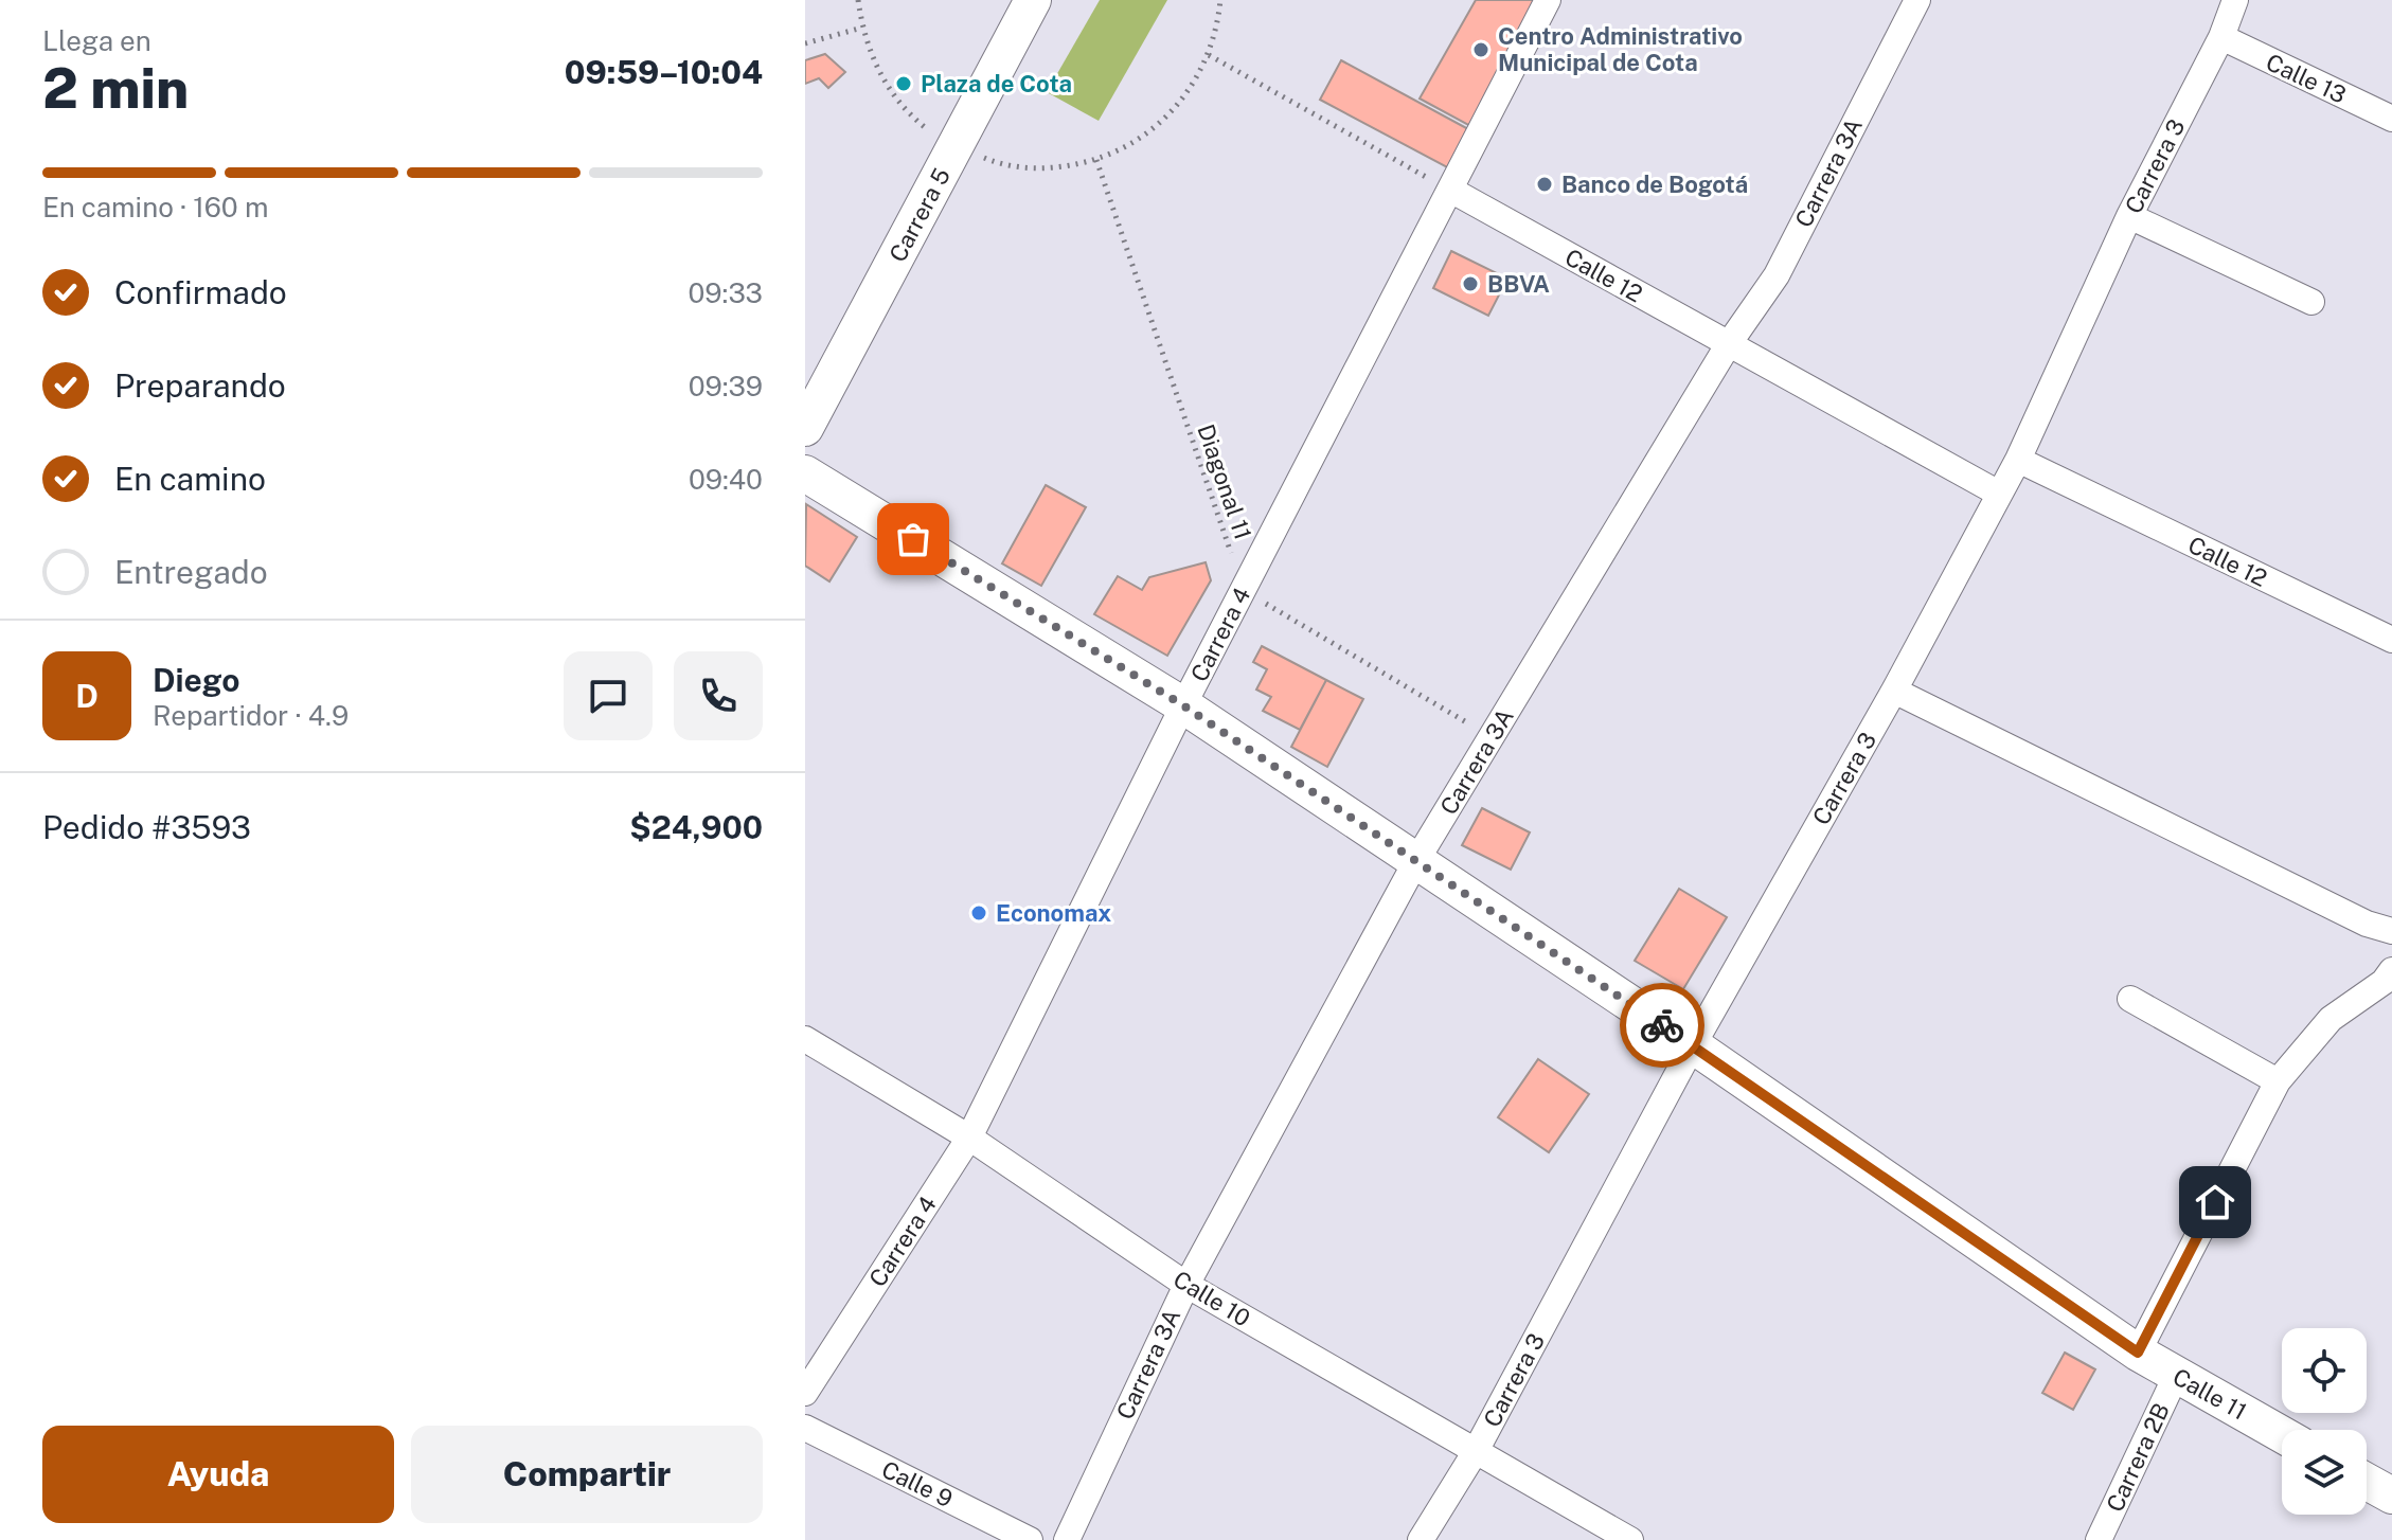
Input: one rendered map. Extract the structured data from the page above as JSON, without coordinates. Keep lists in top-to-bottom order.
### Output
{
  "streets": {
    "main road": ["Carrera 5", "Calle 11"],
    "street": [
      "Calle 13",
      "Carrera 3",
      "Carrera 3A",
      "Calle 12",
      "Carrera 4",
      "Calle 10",
      "Carrera 2B",
      "Calle 9"
    ],
    "path": ["Diagonal 11"]
  },
  "crossings": [
    ["Calle 13", "Carrera 3"],
    ["Carrera 3", "Calle 12"],
    ["Carrera 3", "Calle 10"],
    ["Carrera 3", "Calle 11"],
    ["Carrera 3A", "Calle 12"],
    ["Carrera 3A", "Calle 10"],
    ["Carrera 3A", "Calle 11"],
    ["Calle 12", "Carrera 4"],
    ["Diagonal 11", "Carrera 4"],
    ["Carrera 4", "Calle 10"],
    ["Carrera 4", "Calle 11"],
    ["Calle 11", "Carrera 2B"]
  ],
  "places": [
    "Centro Administrativo Municipal de Cota",
    "Plaza de Cota",
    "Banco de Bogotá",
    "BBVA",
    "Economax"
  ],
  "page": {
    "heading": ["2 min", "Llega en", "09:59–10:04"],
    "panel": [
      "Diego",
      "Repartidor · 4.9",
      "Pedido #3593",
      "$24,900"
    ],
    "bar": "En camino · 160 m",
    "list": [
      ["Confirmado", "09:33"],
      ["Preparando", "09:39"],
      ["En camino", "09:40"],
      "Entregado"
    ],
    "round": "D",
    "buttons": ["Ayuda", "Compartir"]
  }
}
